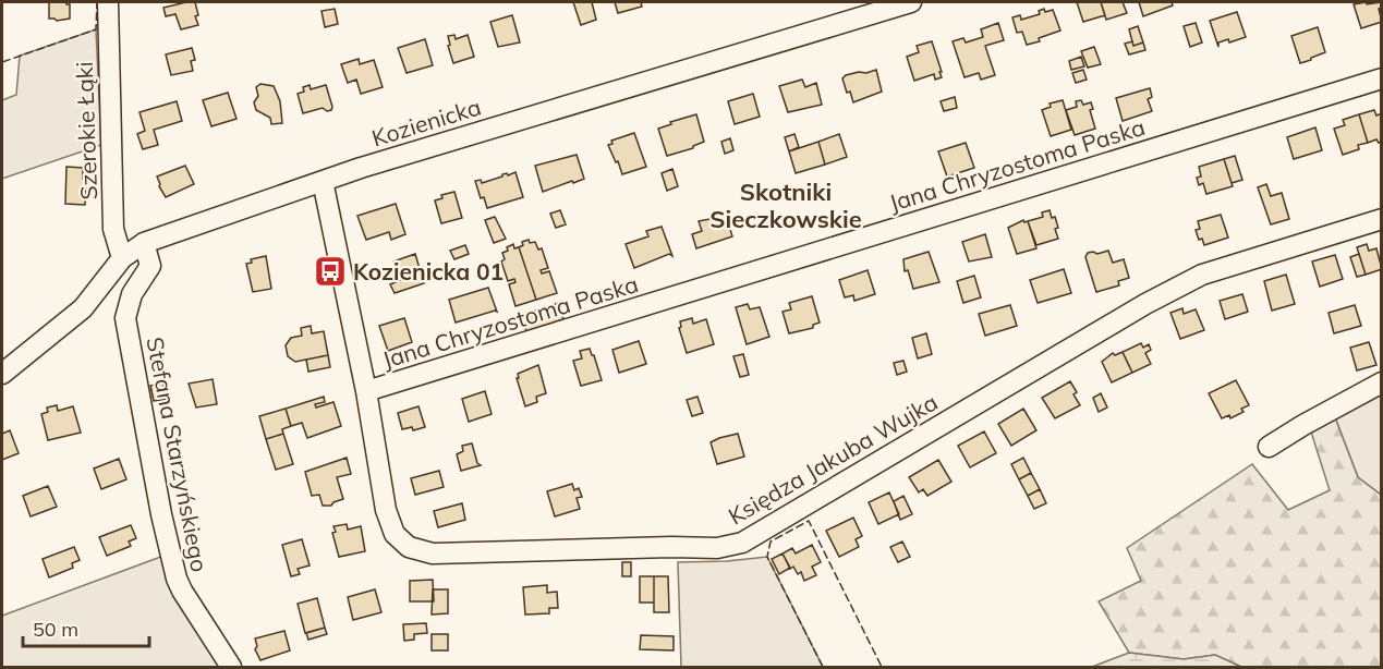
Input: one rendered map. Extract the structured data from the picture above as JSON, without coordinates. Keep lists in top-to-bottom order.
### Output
{
  "streets": {
    "street": [
      "Kozienicka",
      "Szerokie Łąki",
      "Jana Chryzostoma Paska",
      "Stefana Starzyńskiego",
      "Księdza Jakuba Wujka"
    ]
  },
  "crossings": [
    ["Kozienicka", "Szerokie Łąki"],
    ["Kozienicka", "Stefana Starzyńskiego"],
    ["Kozienicka", "Księdza Jakuba Wujka"],
    ["Jana Chryzostoma Paska", "Księdza Jakuba Wujka"]
  ],
  "districts": ["Skotniki Sieczkowskie"],
  "places": {
    "bus stop": ["Kozienicka 01"]
  },
  "scale_bar": "50 m"
}
